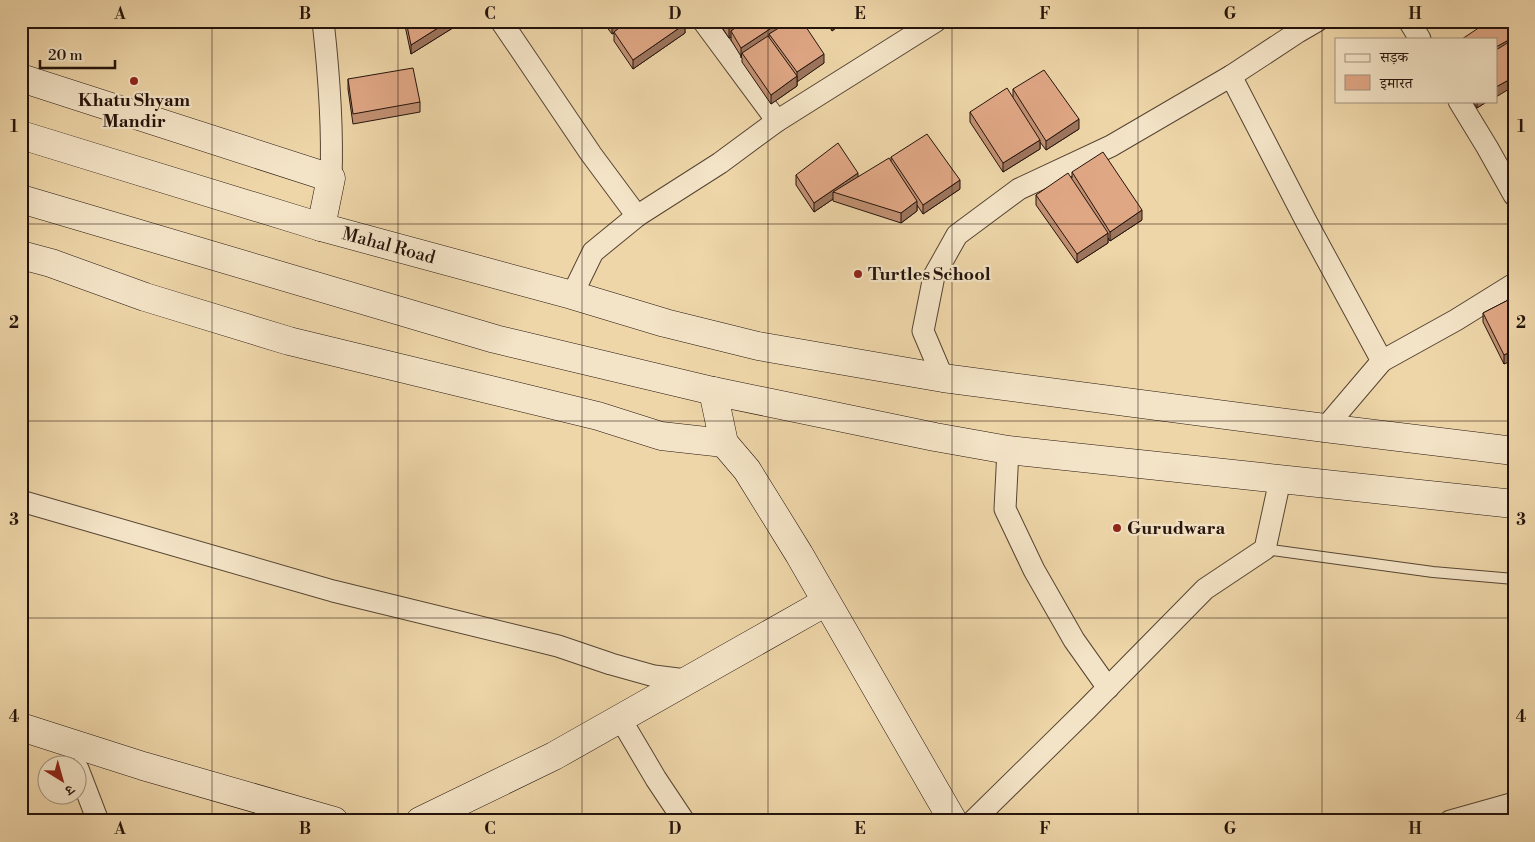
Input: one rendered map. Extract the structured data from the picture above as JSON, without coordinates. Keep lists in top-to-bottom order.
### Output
{
  "streets": {
    "main road": ["Mahal Road"]
  },
  "places": ["Khatu Shyam Mandir", "Turtles School", "Gurudwara"],
  "legend": ["सड़क", "इमारत"],
  "scale_bar": "20 m",
  "north": "bottom right",
  "grid": {
    "columns": [
      "A",
      "B",
      "C",
      "D",
      "E",
      "F",
      "G",
      "H"
    ],
    "rows": [
      "1",
      "2",
      "3",
      "4"
    ]
  }
}
